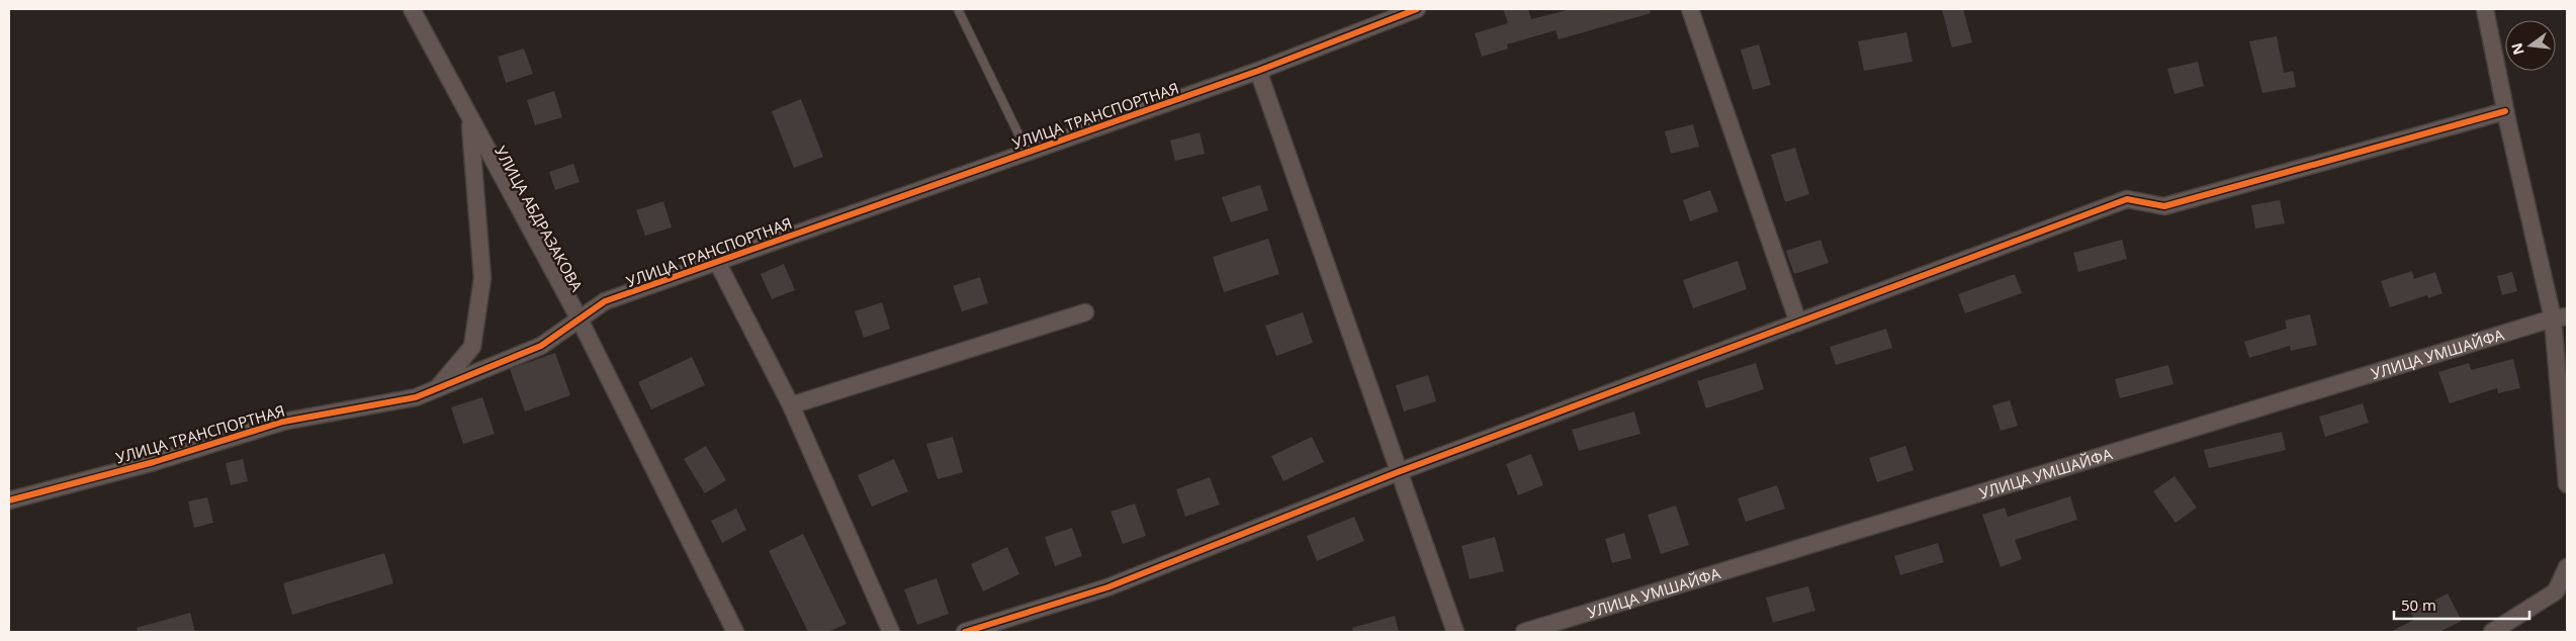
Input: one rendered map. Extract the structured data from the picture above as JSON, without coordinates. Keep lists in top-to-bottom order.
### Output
{
  "streets": {
    "street": ["УЛИЦА ТРАНСПОРТНАЯ", "УЛИЦА АБДРАЗАКОВА", "УЛИЦА УМШАЙФА"]
  },
  "crossings": [
    ["УЛИЦА ТРАНСПОРТНАЯ", "УЛИЦА АБДРАЗАКОВА"]
  ],
  "scale_bar": "50 m",
  "north": "left"
}
